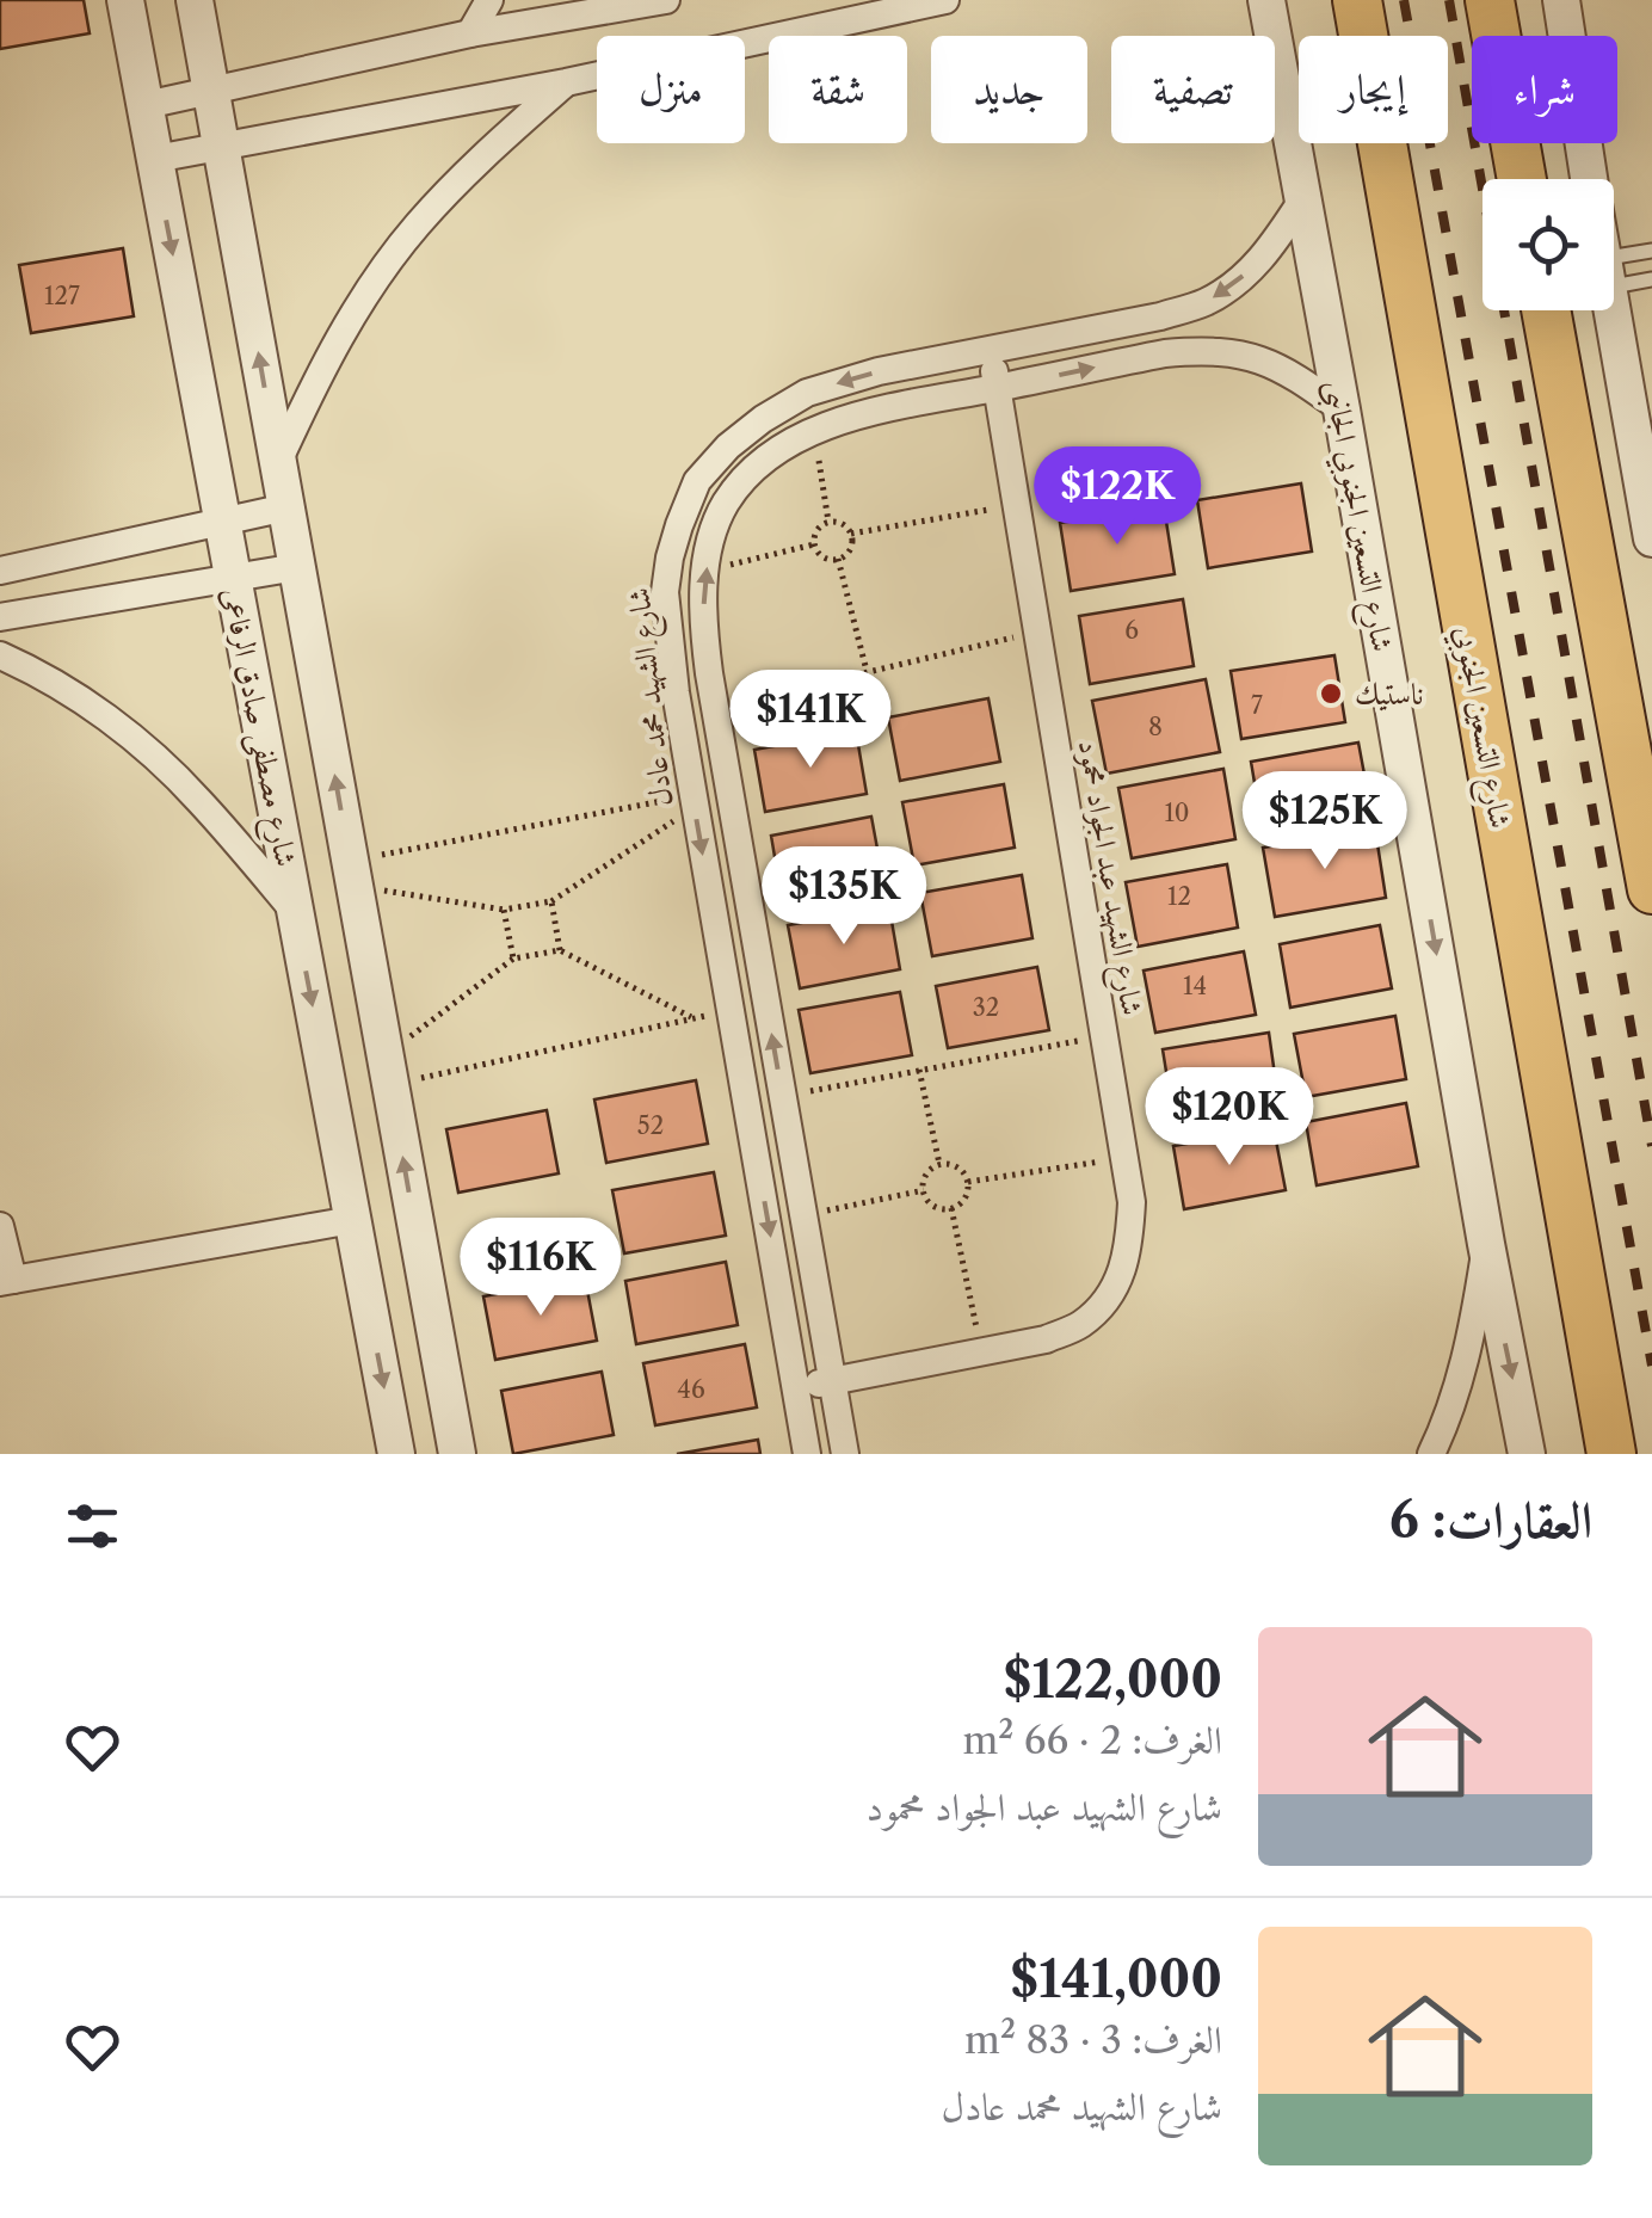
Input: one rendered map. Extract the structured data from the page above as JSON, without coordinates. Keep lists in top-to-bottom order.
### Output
{
  "streets": {
    "highway": ["شارع التسعين الجنوبي"],
    "street": [
      "شارع التسعين الجنوبي الجانبى",
      "شارع الشهيد محمد عادل",
      "شارع مصطفى صادق الرفاعى",
      "شارع الشهيد عبد الجواد محمود"
    ]
  },
  "crossings": [
    ["شارع التسعين الجنوبي الجانبى", "شارع الشهيد محمد عادل"],
    ["شارع الشهيد محمد عادل", "شارع الشهيد عبد الجواد محمود"]
  ],
  "places": ["ناستيك"],
  "house_numbers": [
    "127",
    "6",
    "7",
    "8",
    "10",
    "12",
    "14",
    "32",
    "52",
    "46"
  ],
  "page": {
    "chip": [
      "شراء",
      "إيجار",
      "تصفية",
      "جديد",
      "شقة",
      "منزل"
    ],
    "price": [
      "$122K",
      "$141K",
      "$125K",
      "$135K",
      "$120K",
      "$116K"
    ],
    "heading": "العقارات: 6",
    "list": [
      {
        "name": "$122,000",
        "note": "الغرف: 2 · 66 m² · شارع الشهيد عبد الجواد محمود"
      },
      {
        "name": "$141,000",
        "note": "الغرف: 3 · 83 m² · شارع الشهيد محمد عادل"
      }
    ]
  }
}
